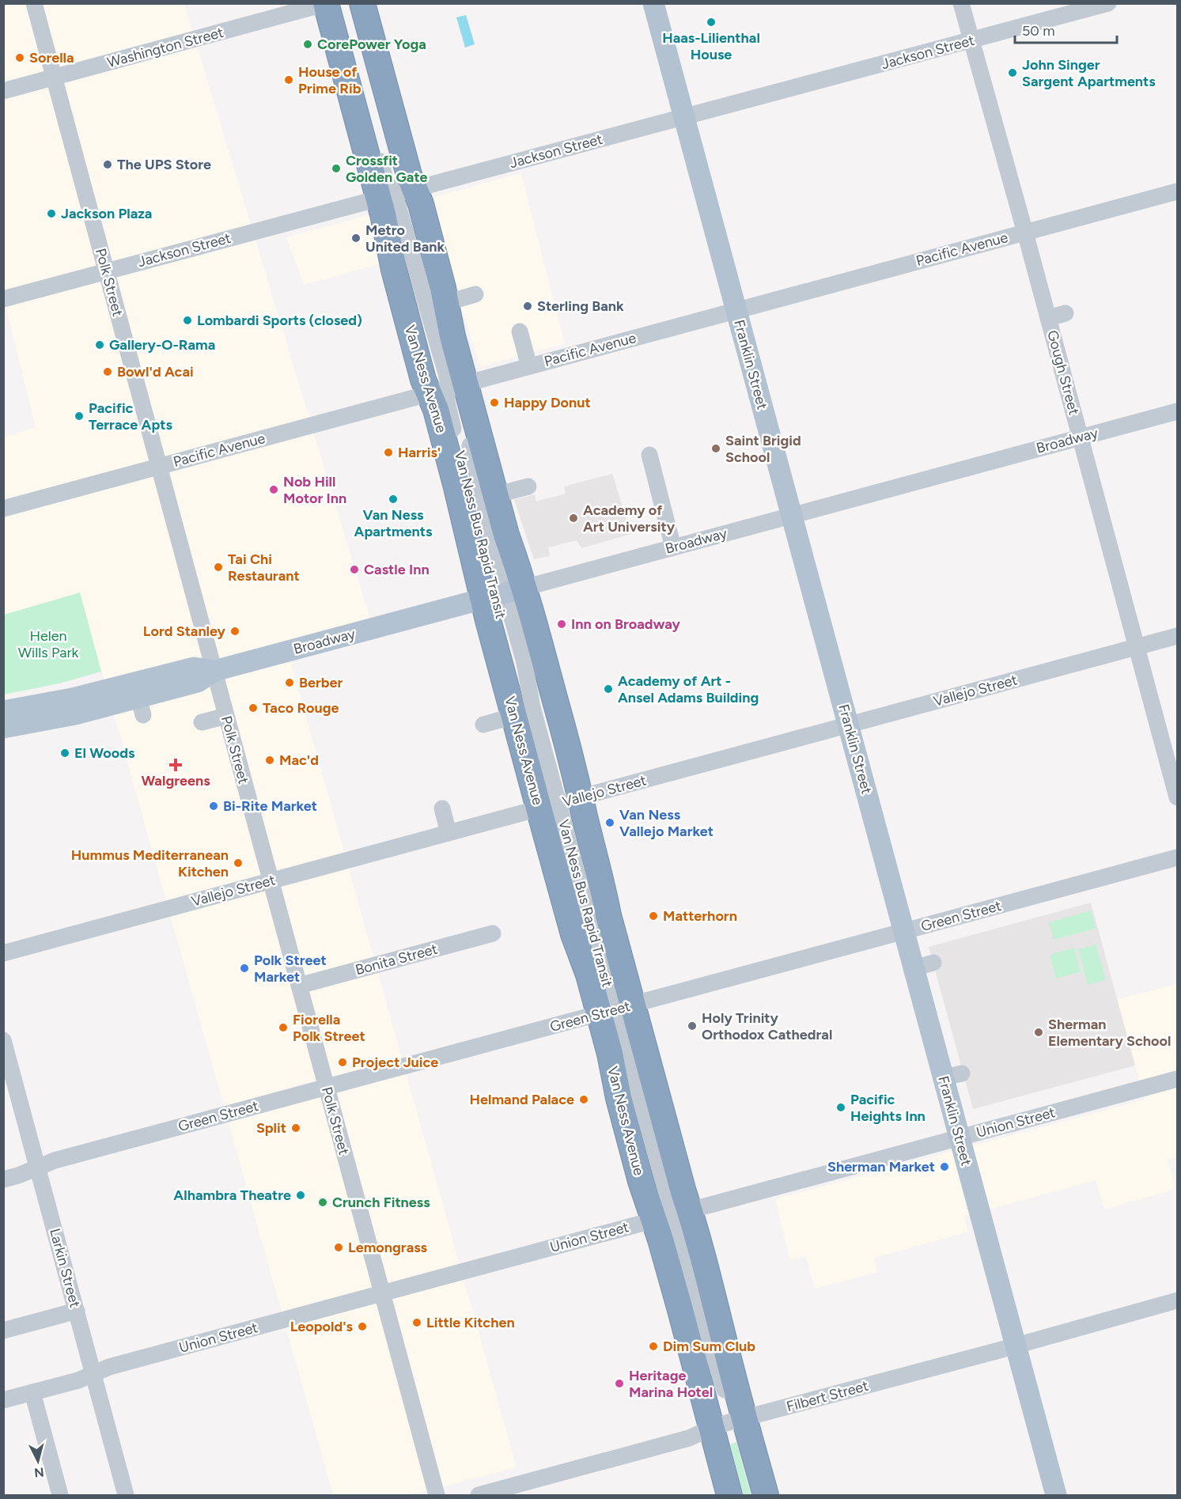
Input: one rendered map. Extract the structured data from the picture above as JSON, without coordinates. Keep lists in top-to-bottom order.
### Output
{
  "streets": {
    "highway": ["Van Ness Avenue"],
    "main road": ["Franklin Street", "Broadway"],
    "street": [
      "Washington Street",
      "Jackson Street",
      "Pacific Avenue",
      "Polk Street",
      "Gough Street",
      "Vallejo Street",
      "Green Street",
      "Bonita Street",
      "Union Street",
      "Larkin Street",
      "Filbert Street"
    ]
  },
  "crossings": [
    ["Washington Street", "Polk Street"],
    ["Washington Street", "Van Ness Avenue"],
    ["Jackson Street", "Polk Street"],
    ["Jackson Street", "Franklin Street"],
    ["Jackson Street", "Gough Street"],
    ["Jackson Street", "Van Ness Avenue"],
    ["Pacific Avenue", "Polk Street"],
    ["Pacific Avenue", "Franklin Street"],
    ["Pacific Avenue", "Gough Street"],
    ["Pacific Avenue", "Van Ness Avenue"],
    ["Polk Street", "Broadway"],
    ["Polk Street", "Vallejo Street"],
    ["Polk Street", "Green Street"],
    ["Polk Street", "Bonita Street"],
    ["Polk Street", "Union Street"],
    ["Franklin Street", "Broadway"],
    ["Franklin Street", "Vallejo Street"],
    ["Franklin Street", "Green Street"],
    ["Franklin Street", "Union Street"],
    ["Franklin Street", "Filbert Street"],
    ["Gough Street", "Broadway"],
    ["Gough Street", "Vallejo Street"],
    ["Van Ness Avenue", "Broadway"],
    ["Van Ness Avenue", "Vallejo Street"],
    ["Van Ness Avenue", "Green Street"],
    ["Van Ness Avenue", "Union Street"],
    ["Van Ness Avenue", "Filbert Street"],
    ["Green Street", "Larkin Street"],
    ["Union Street", "Larkin Street"]
  ],
  "parks": ["Helen Wills Park"],
  "places": {
    "other": [
      "Haas-Lilienthal House",
      "CorePower Yoga",
      "Sorella",
      "John Singer Sargent Apartments",
      "House of Prime Rib",
      "The UPS Store",
      "Crossfit Golden Gate",
      "Jackson Plaza",
      "Metro United Bank",
      "Sterling Bank",
      "Lombardi Sports (closed)",
      "Gallery-O-Rama",
      "Bowl'd Acai",
      "Happy Donut",
      "Pacific Terrace Apts",
      "Saint Brigid School",
      "Harris'",
      "Nob Hill Motor Inn",
      "Van Ness Apartments",
      "Academy of Art University",
      "Tai Chi Restaurant",
      "Castle Inn",
      "Inn on Broadway",
      "Lord Stanley",
      "Berber",
      "Academy of Art - Ansel Adams Building",
      "Taco Rouge",
      "El Woods",
      "Mac'd",
      "Bi-Rite Market",
      "Van Ness Vallejo Market",
      "Hummus Mediterranean Kitchen",
      "Matterhorn",
      "Polk Street Market",
      "Holy Trinity Orthodox Cathedral",
      "Fiorella Polk Street",
      "Sherman Elementary School",
      "Project Juice",
      "Helmand Palace",
      "Pacific Heights Inn",
      "Split",
      "Sherman Market",
      "Alhambra Theatre",
      "Crunch Fitness",
      "Lemongrass",
      "Little Kitchen",
      "Leopold's",
      "Dim Sum Club",
      "Heritage Marina Hotel"
    ],
    "health": ["Walgreens"]
  },
  "scale_bar": "50 m",
  "north": "bottom"
}
